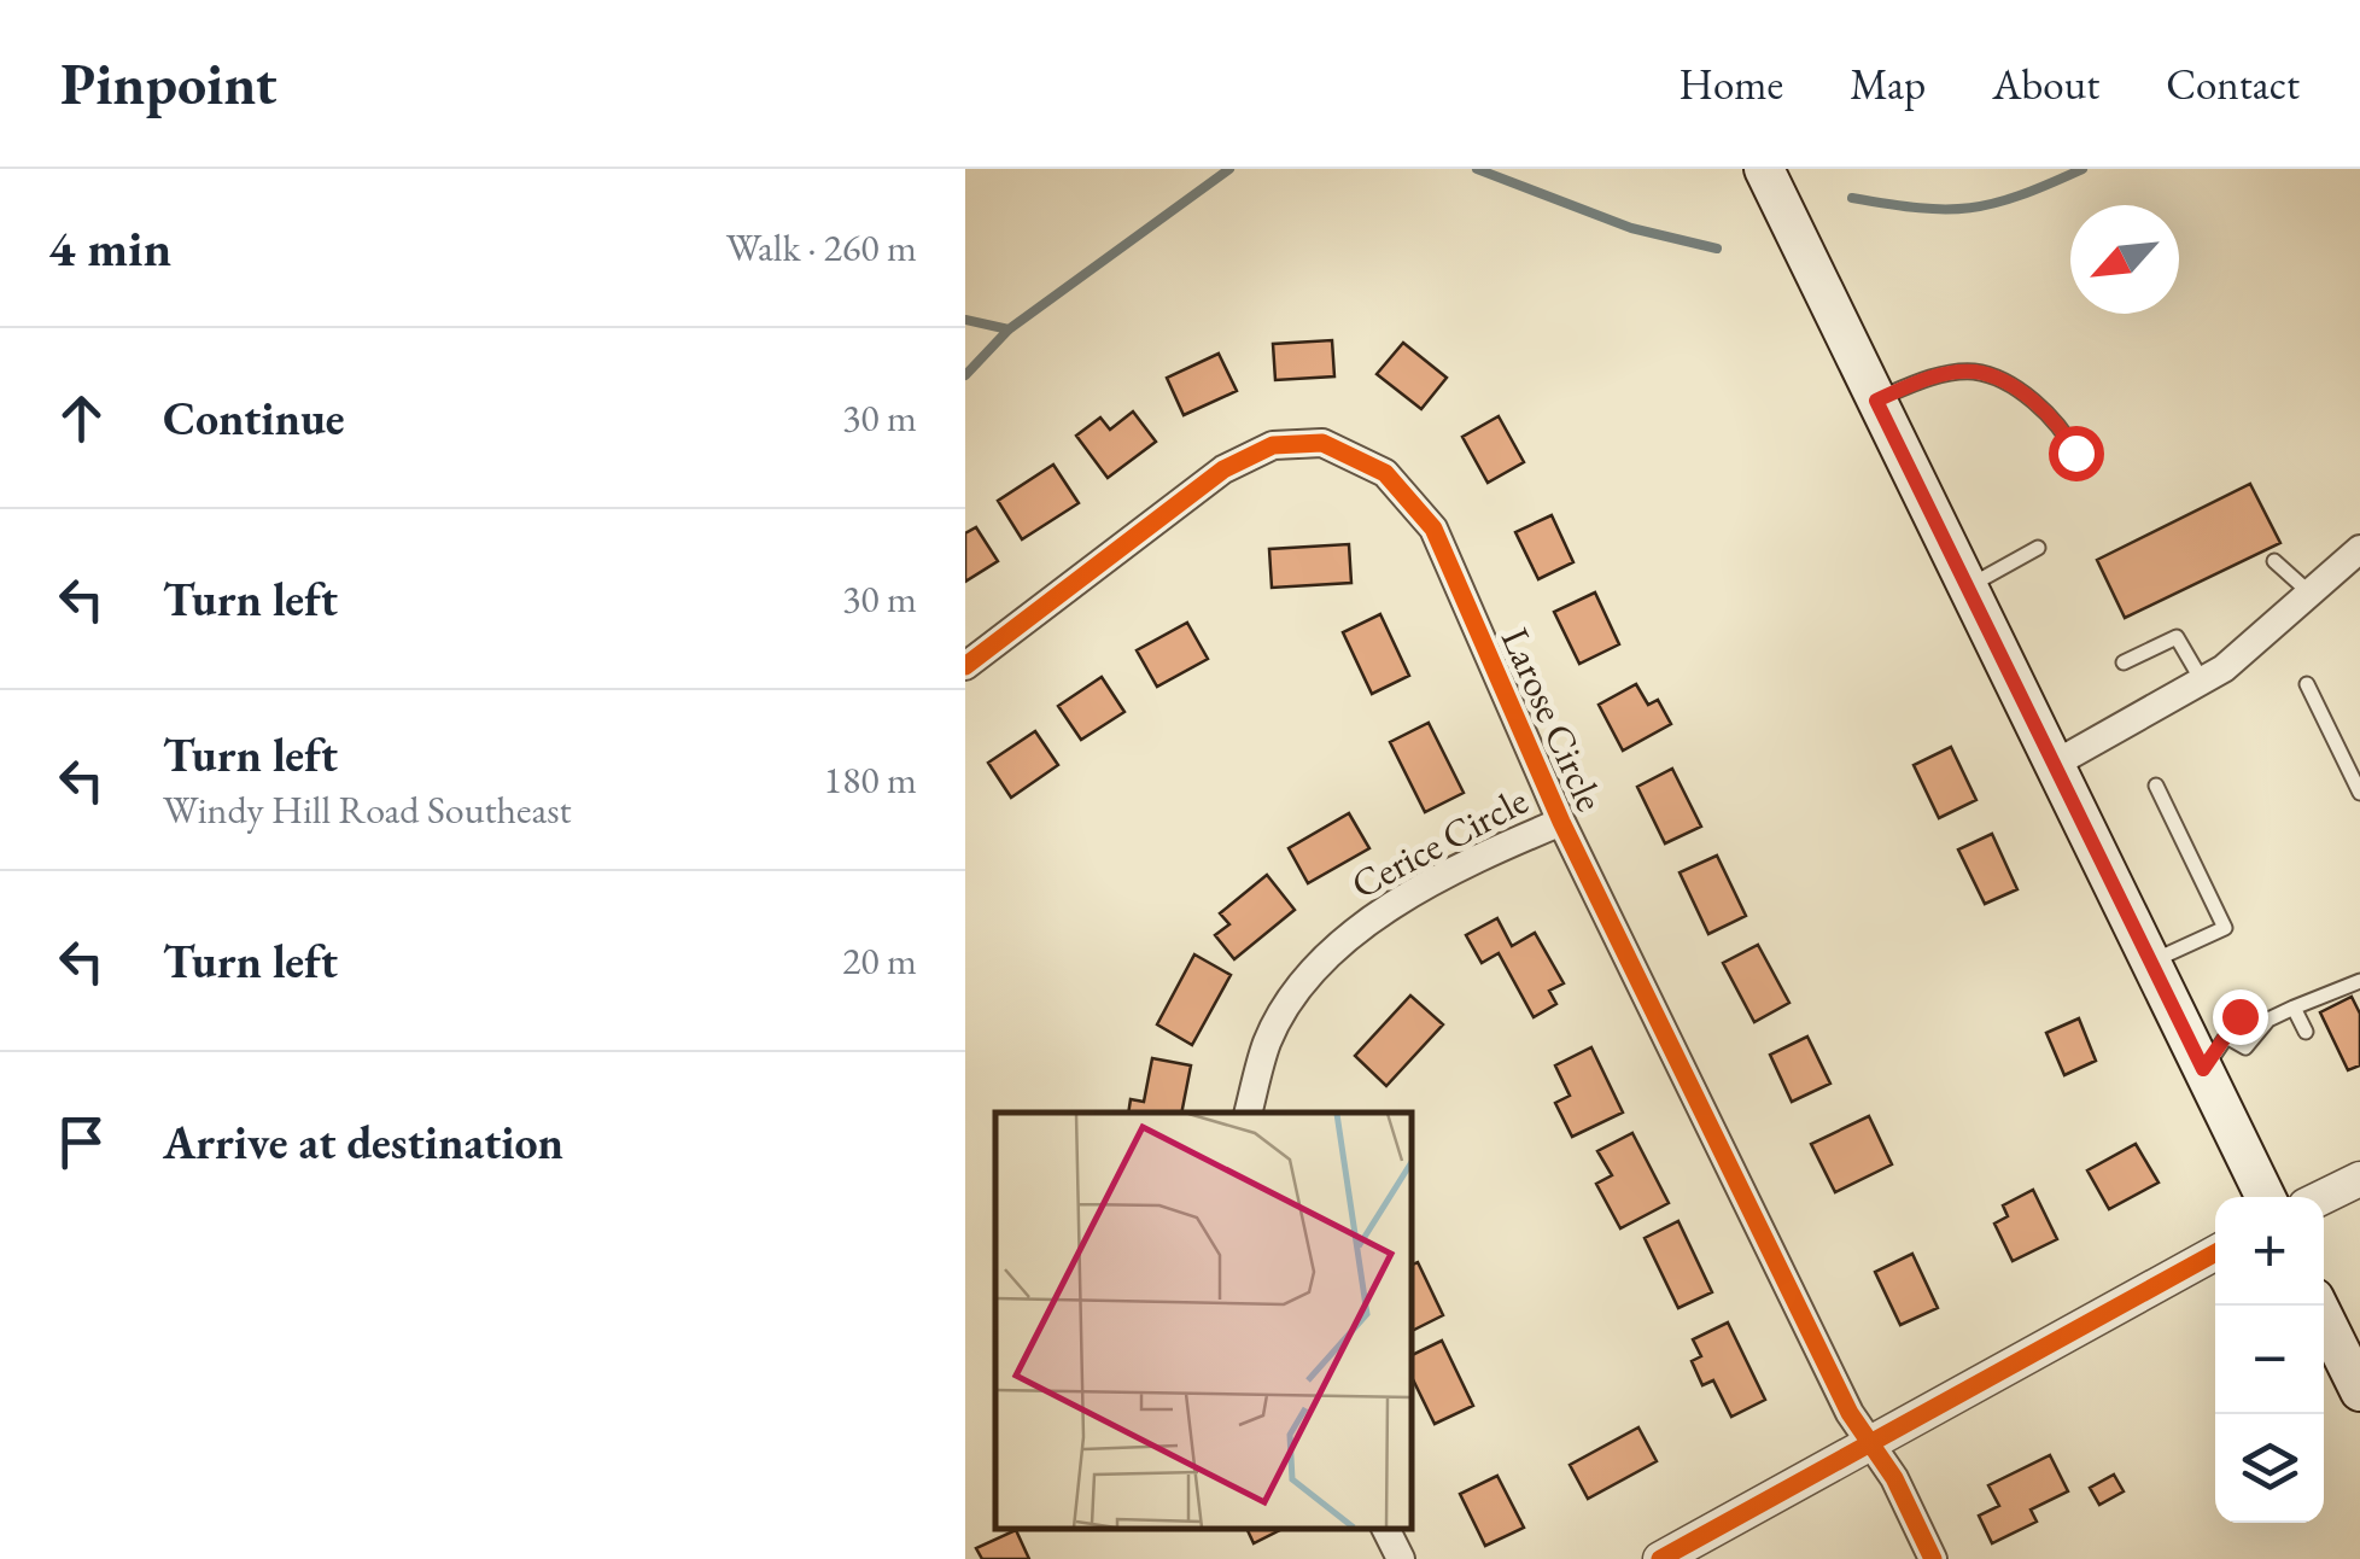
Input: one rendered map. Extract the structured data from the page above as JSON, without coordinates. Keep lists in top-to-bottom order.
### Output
{
  "streets": {
    "street": ["Larose Circle", "Cerice Circle"]
  },
  "crossings": [
    ["Larose Circle", "Cerice Circle"]
  ],
  "north": "bottom left",
  "page": {
    "header": "Pinpoint",
    "nav": [
      "Home",
      "Map",
      "About",
      "Contact"
    ],
    "heading": ["4 min", "Walk · 260 m"],
    "list": [
      ["Continue", "30 m"],
      ["Turn left", "30 m"],
      ["Turn left", "Windy Hill Road Southeast", "180 m"],
      ["Turn left", "20 m"],
      "Arrive at destination"
    ],
    "map_buttons": ["+", "−"]
  }
}
